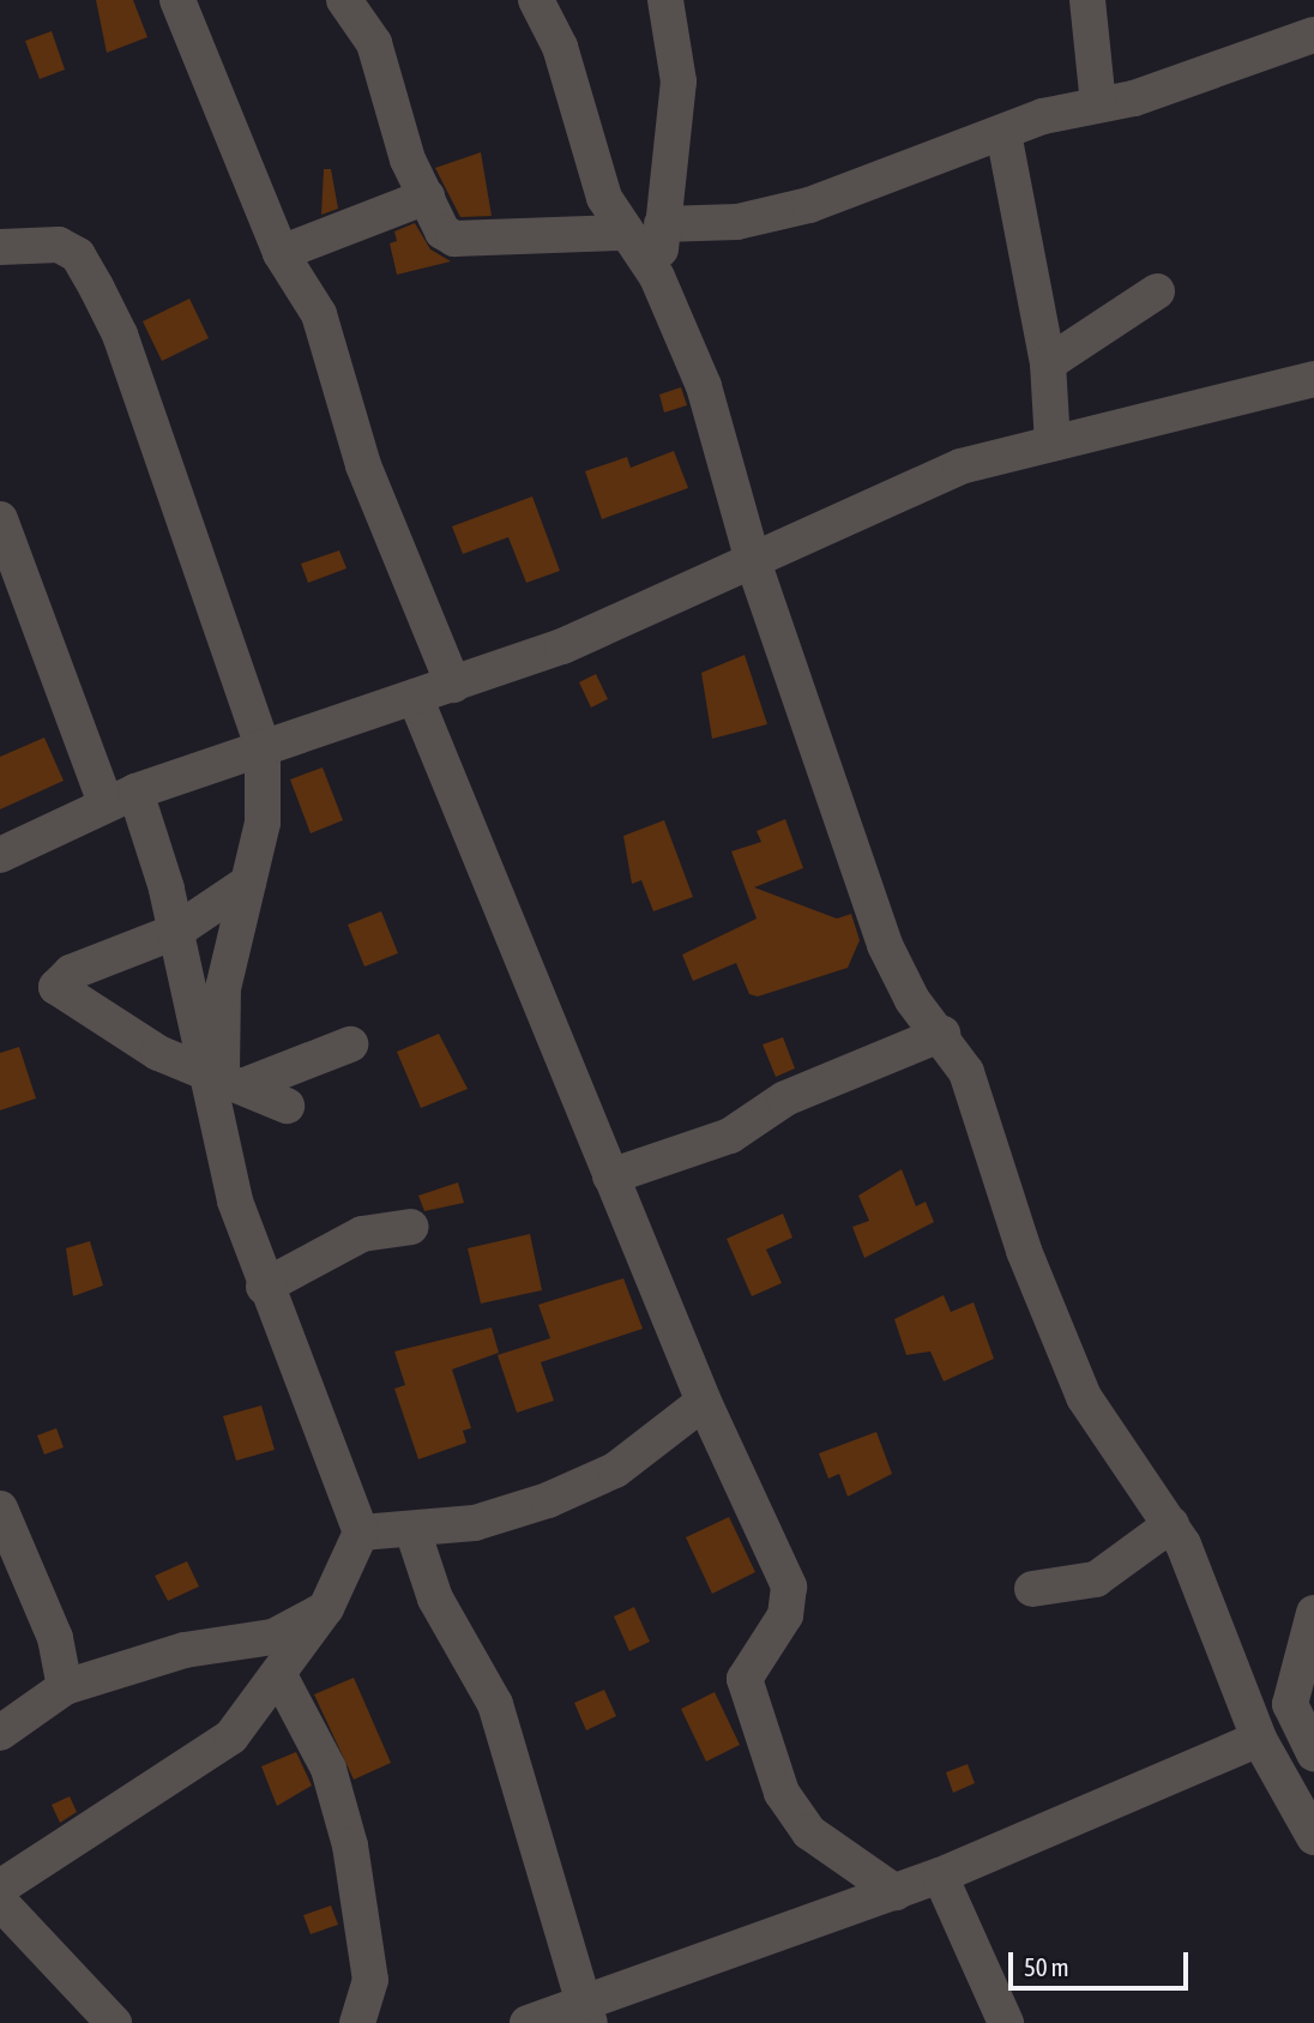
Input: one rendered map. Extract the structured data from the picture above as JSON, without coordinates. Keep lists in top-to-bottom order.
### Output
{
  "scale_bar": "50 m"
}
